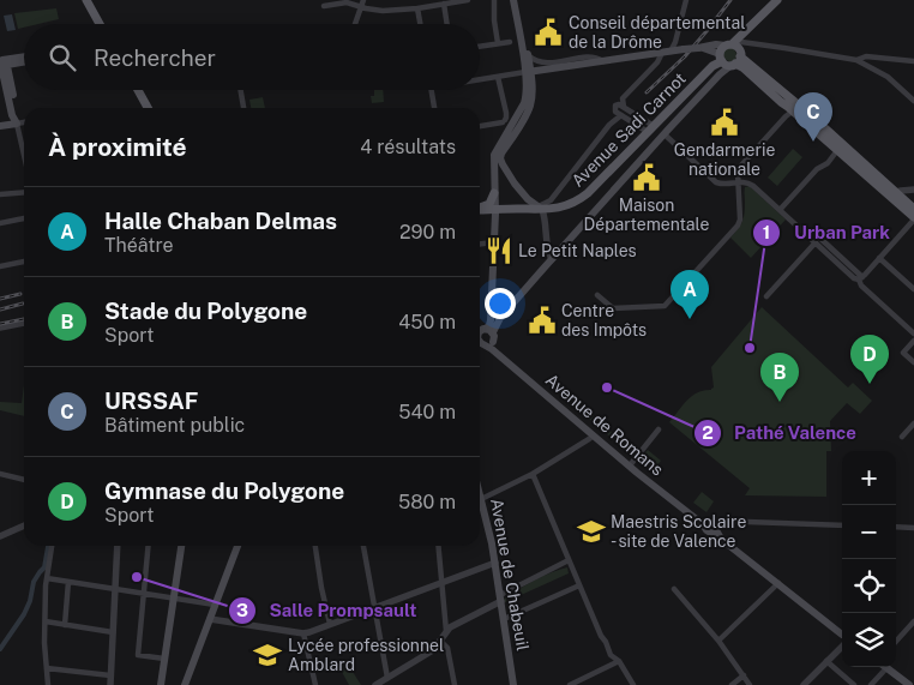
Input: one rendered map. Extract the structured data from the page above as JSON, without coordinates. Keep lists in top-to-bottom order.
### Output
{
  "streets": {
    "main road": ["Avenue Sadi Carnot", "Avenue de Romans", "Avenue de Chabeuil"]
  },
  "places": {
    "public building": [
      "Conseil départemental de la Drôme",
      "Gendarmerie nationale",
      "Maison Départementale",
      "Centre des Impôts"
    ],
    "restaurant": ["Le Petit Naples"],
    "other": ["Urban Park", "Pathé Valence", "Salle Prompsault"],
    "school or university": ["Maestris Scolaire - site de Valence", "Lycée professionnel Amblard"]
  },
  "page": {
    "search": "Rechercher",
    "pins": [
      "C",
      "A",
      "D",
      "B"
    ],
    "heading": ["À proximité", "4 résultats"],
    "list": [
      {
        "mark": "A",
        "name": "Halle Chaban Delmas",
        "note": "Théâtre",
        "value": "290 m"
      },
      {
        "mark": "B",
        "name": "Stade du Polygone",
        "note": "Sport",
        "value": "450 m"
      },
      {
        "mark": "C",
        "name": "URSSAF",
        "note": "Bâtiment public",
        "value": "540 m"
      },
      {
        "mark": "D",
        "name": "Gymnase du Polygone",
        "note": "Sport",
        "value": "580 m"
      }
    ],
    "map_buttons": ["+", "−"]
  }
}
